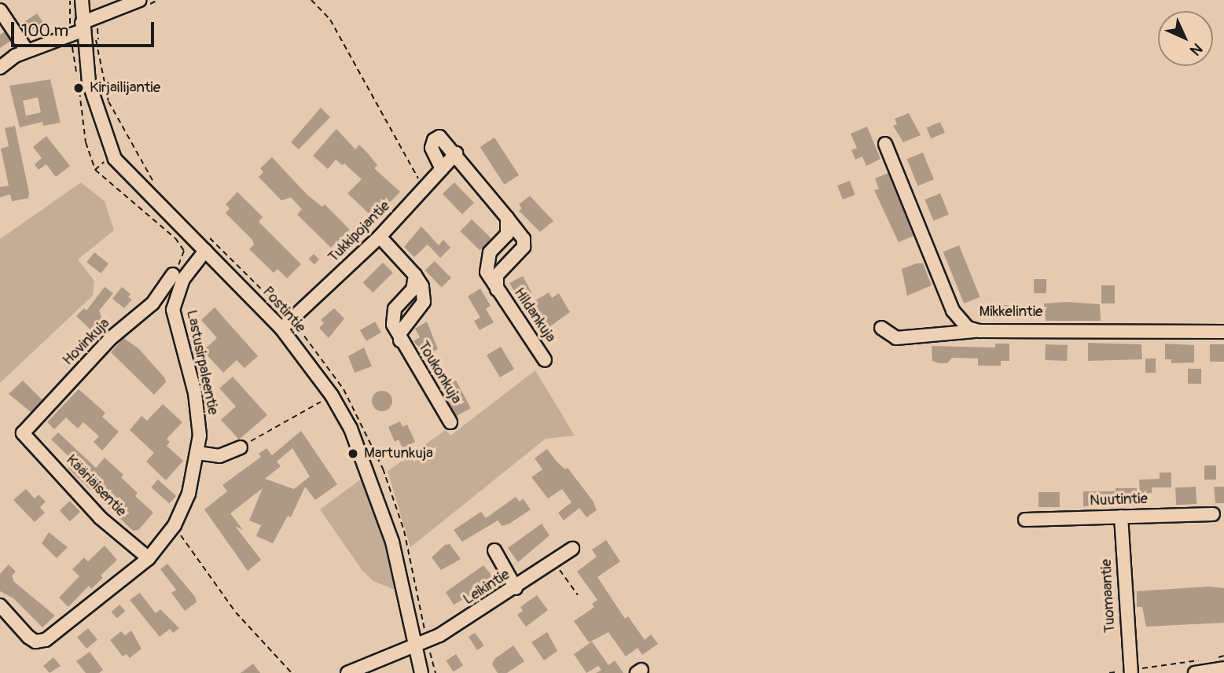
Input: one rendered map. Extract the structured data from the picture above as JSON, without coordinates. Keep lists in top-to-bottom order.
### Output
{
  "streets": {
    "street": [
      "Tukkipojantie",
      "Postintie",
      "Mikkelintie",
      "Hildankuja",
      "Hovinkuja",
      "Lastusirpaleentie",
      "Toukonkuja",
      "Kääriäisentie",
      "Nuutintie",
      "Leikintie",
      "Tuomaantie"
    ]
  },
  "crossings": [
    ["Tukkipojantie", "Postintie"],
    ["Tukkipojantie", "Hildankuja"],
    ["Tukkipojantie", "Toukonkuja"],
    ["Postintie", "Lastusirpaleentie"],
    ["Postintie", "Leikintie"],
    ["Hovinkuja", "Kääriäisentie"],
    ["Lastusirpaleentie", "Kääriäisentie"],
    ["Nuutintie", "Tuomaantie"]
  ],
  "places": ["Kirjailijantie", "Martunkuja"],
  "scale_bar": "100 m",
  "north": "bottom right"
}
